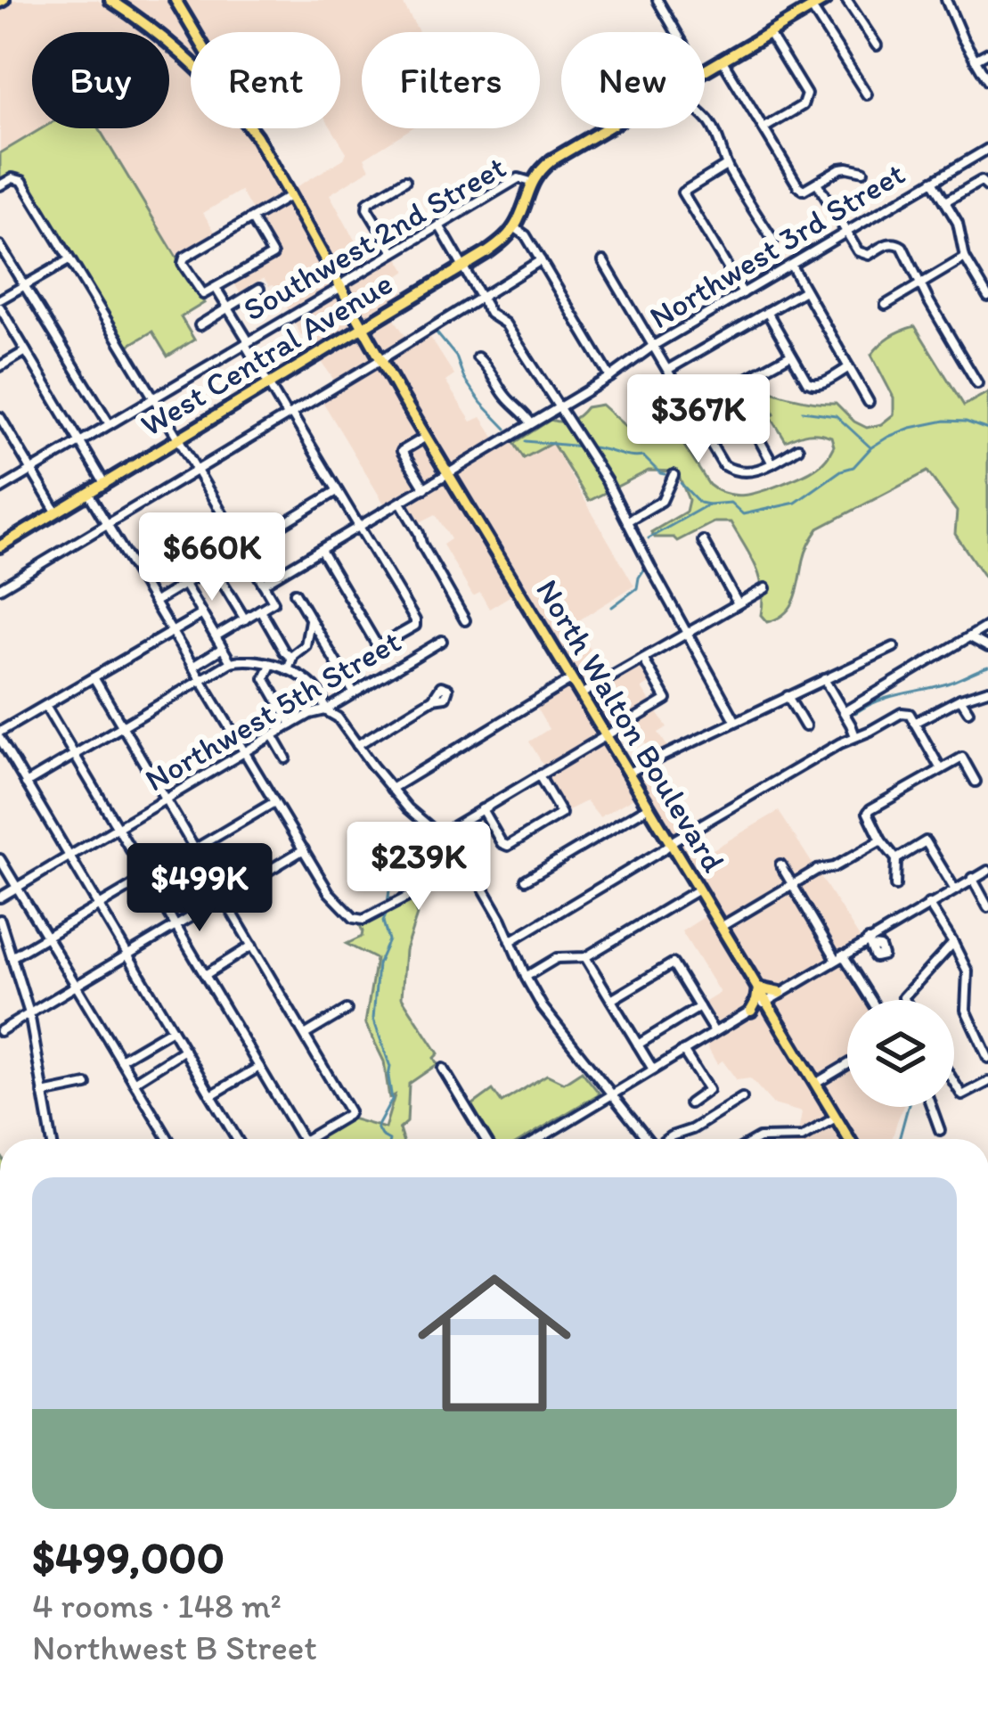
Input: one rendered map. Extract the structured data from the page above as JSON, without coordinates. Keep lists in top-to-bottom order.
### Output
{
  "streets": {
    "main road": ["Southwest 2nd Street", "West Central Avenue", "North Walton Boulevard"],
    "street": ["Northwest 3rd Street", "Northwest 5th Street"]
  },
  "crossings": [
    ["Southwest 2nd Street", "North Walton Boulevard"],
    ["Northwest 3rd Street", "North Walton Boulevard"],
    ["West Central Avenue", "North Walton Boulevard"]
  ],
  "page": {
    "chip": [
      "Buy",
      "Rent",
      "Filters",
      "New"
    ],
    "price": [
      "$367K",
      "$660K",
      "$239K",
      "$499K"
    ],
    "list": [
      {
        "name": "$499,000",
        "note": "4 rooms · 148 m² · Northwest B Street"
      }
    ]
  }
}
